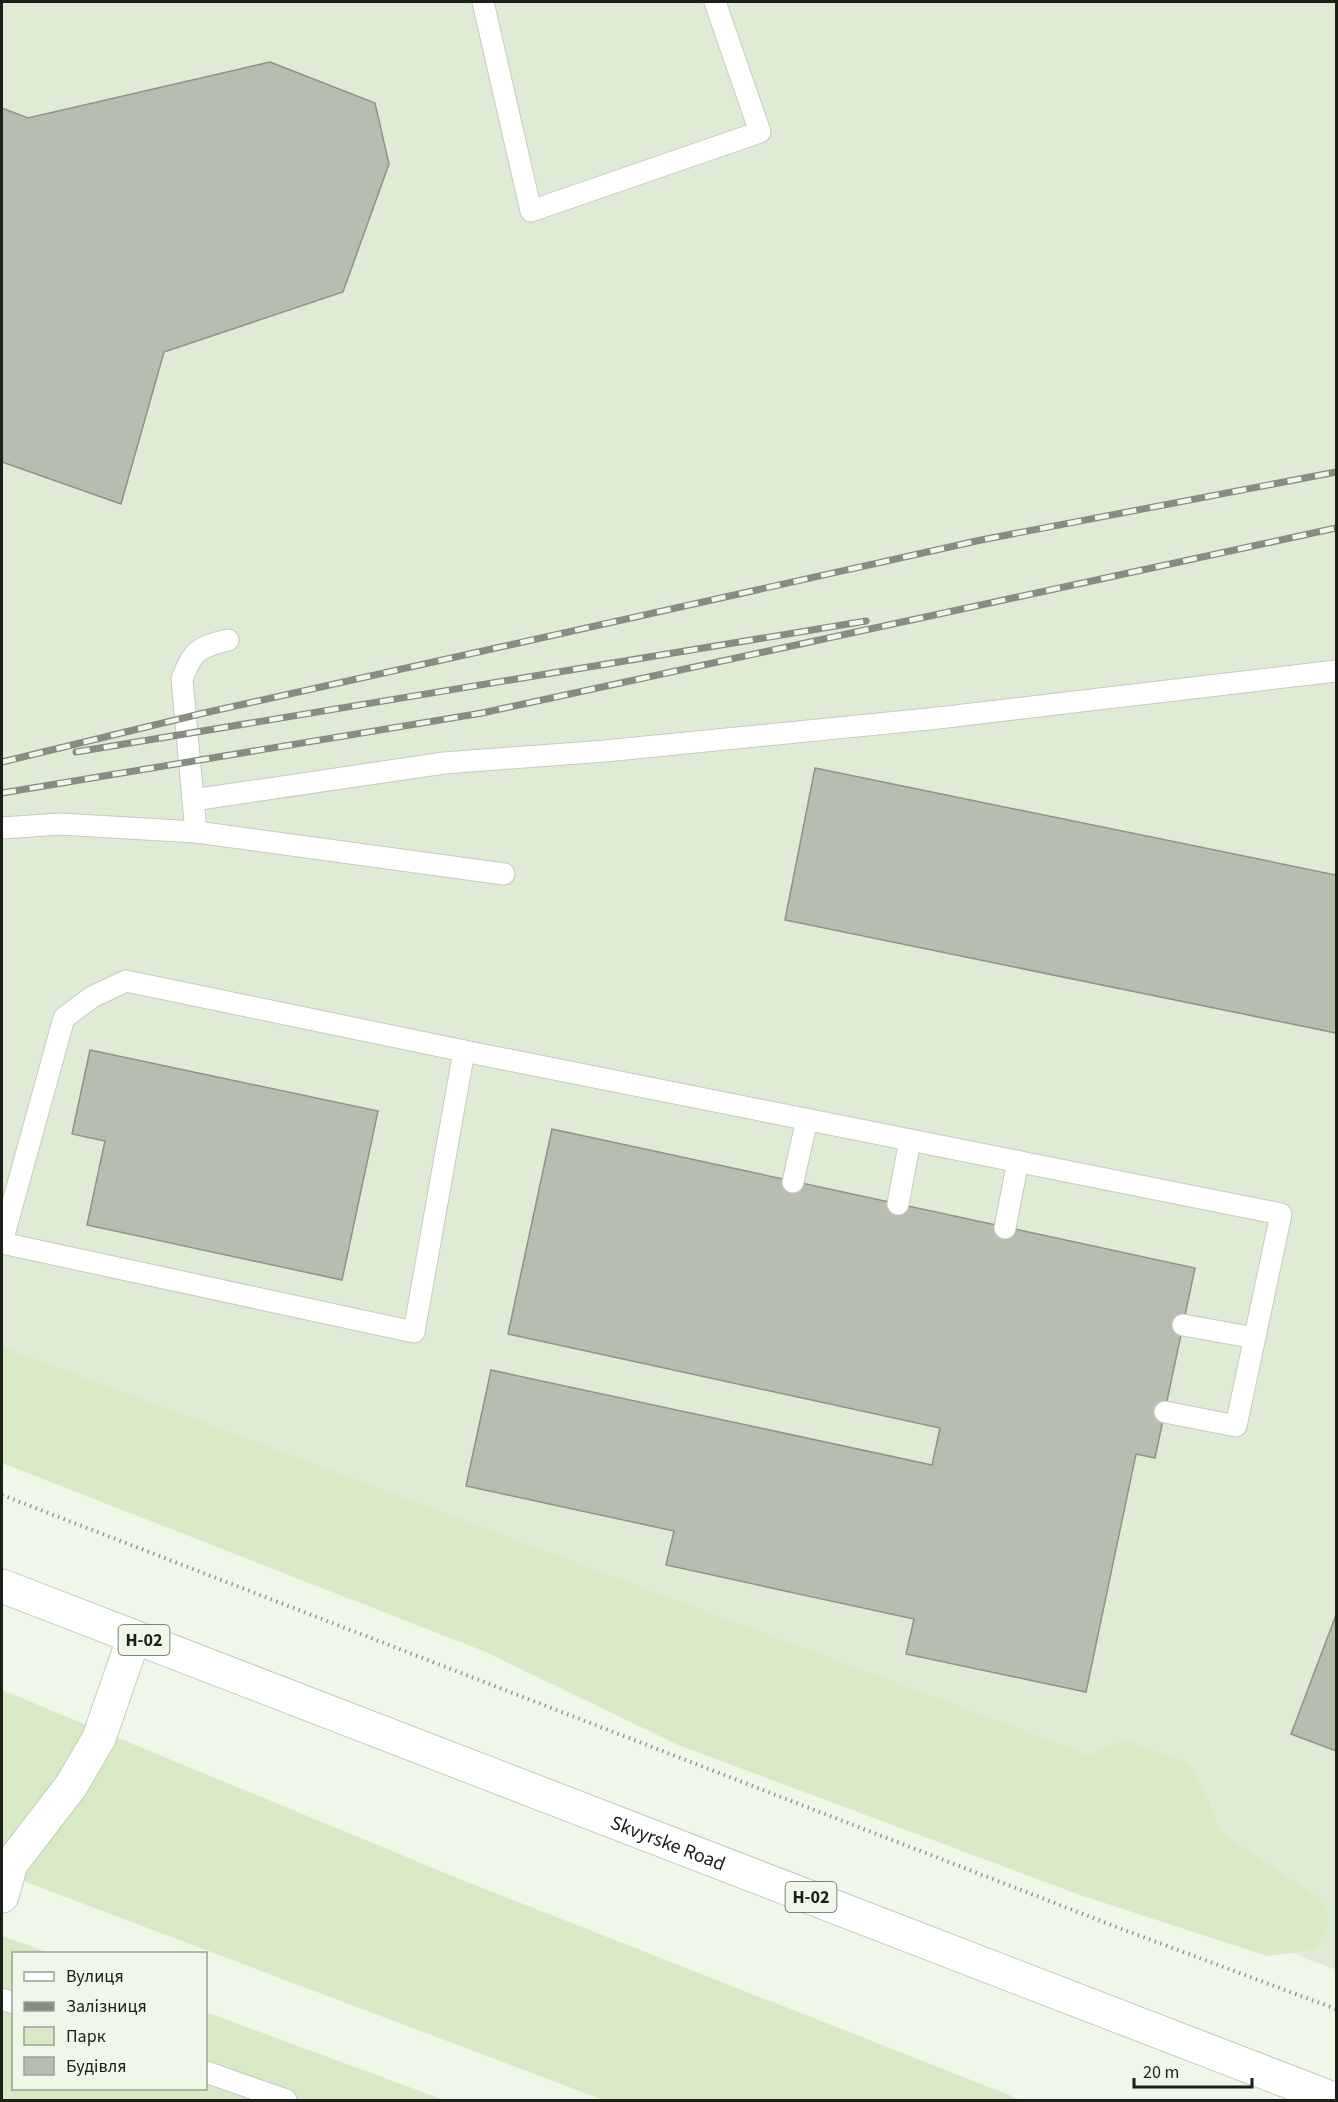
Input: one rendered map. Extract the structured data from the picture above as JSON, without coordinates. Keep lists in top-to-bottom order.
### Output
{
  "streets": {
    "main road": ["Н-02", "Skvyrske Road"]
  },
  "legend": [
    "Вулиця",
    "Залізниця",
    "Парк",
    "Будівля"
  ],
  "scale_bar": "20 m"
}
